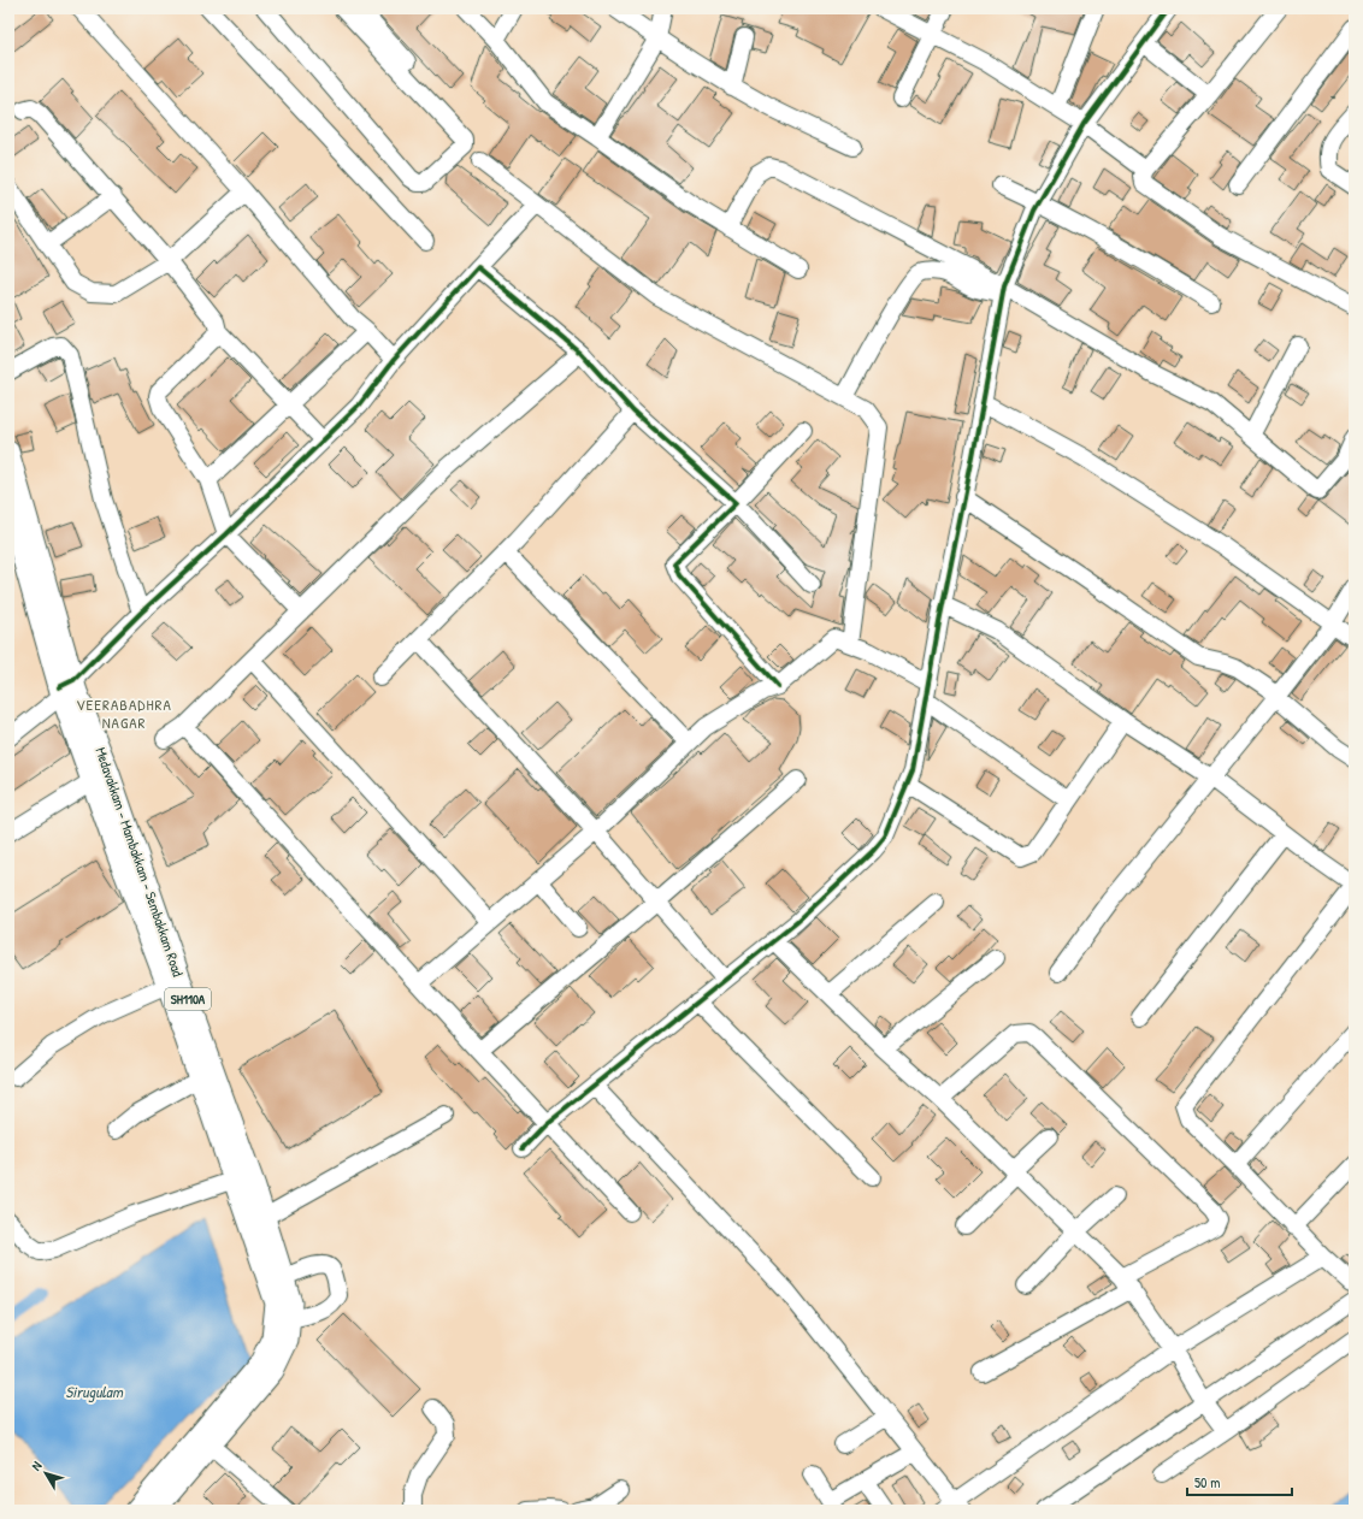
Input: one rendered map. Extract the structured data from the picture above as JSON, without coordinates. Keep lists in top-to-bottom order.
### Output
{
  "streets": {
    "main road": ["Medavakkam - Mambakkam - Sembakkam Road", "SH110A"]
  },
  "districts": ["VEERABADHRA NAGAR"],
  "water": ["Sirugulam"],
  "scale_bar": "50 m",
  "north": "top left"
}
